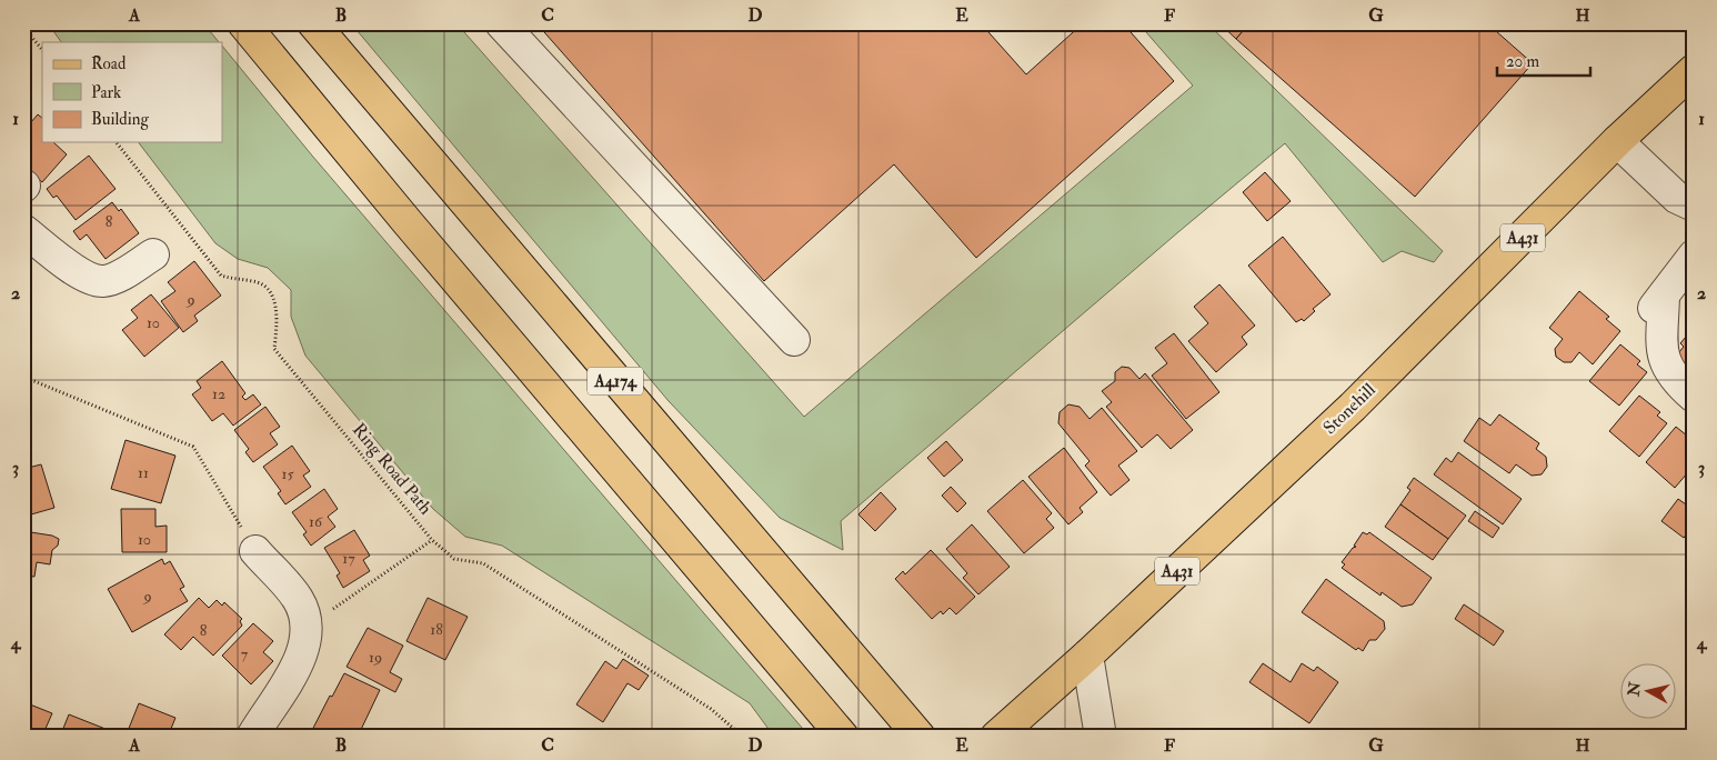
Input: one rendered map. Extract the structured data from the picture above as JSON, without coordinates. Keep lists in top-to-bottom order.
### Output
{
  "streets": {
    "main road": ["A431", "A4174", "Stonehill"],
    "path": ["Ring Road Path"]
  },
  "house_numbers": [
    "8",
    "9",
    "10",
    "12",
    "11",
    "15",
    "16",
    "10",
    "17",
    "9",
    "18",
    "8",
    "7",
    "19"
  ],
  "legend": ["Road", "Park", "Building"],
  "scale_bar": "20 m",
  "north": "left",
  "grid": {
    "columns": [
      "A",
      "B",
      "C",
      "D",
      "E",
      "F",
      "G",
      "H"
    ],
    "rows": [
      "1",
      "2",
      "3",
      "4"
    ]
  }
}
